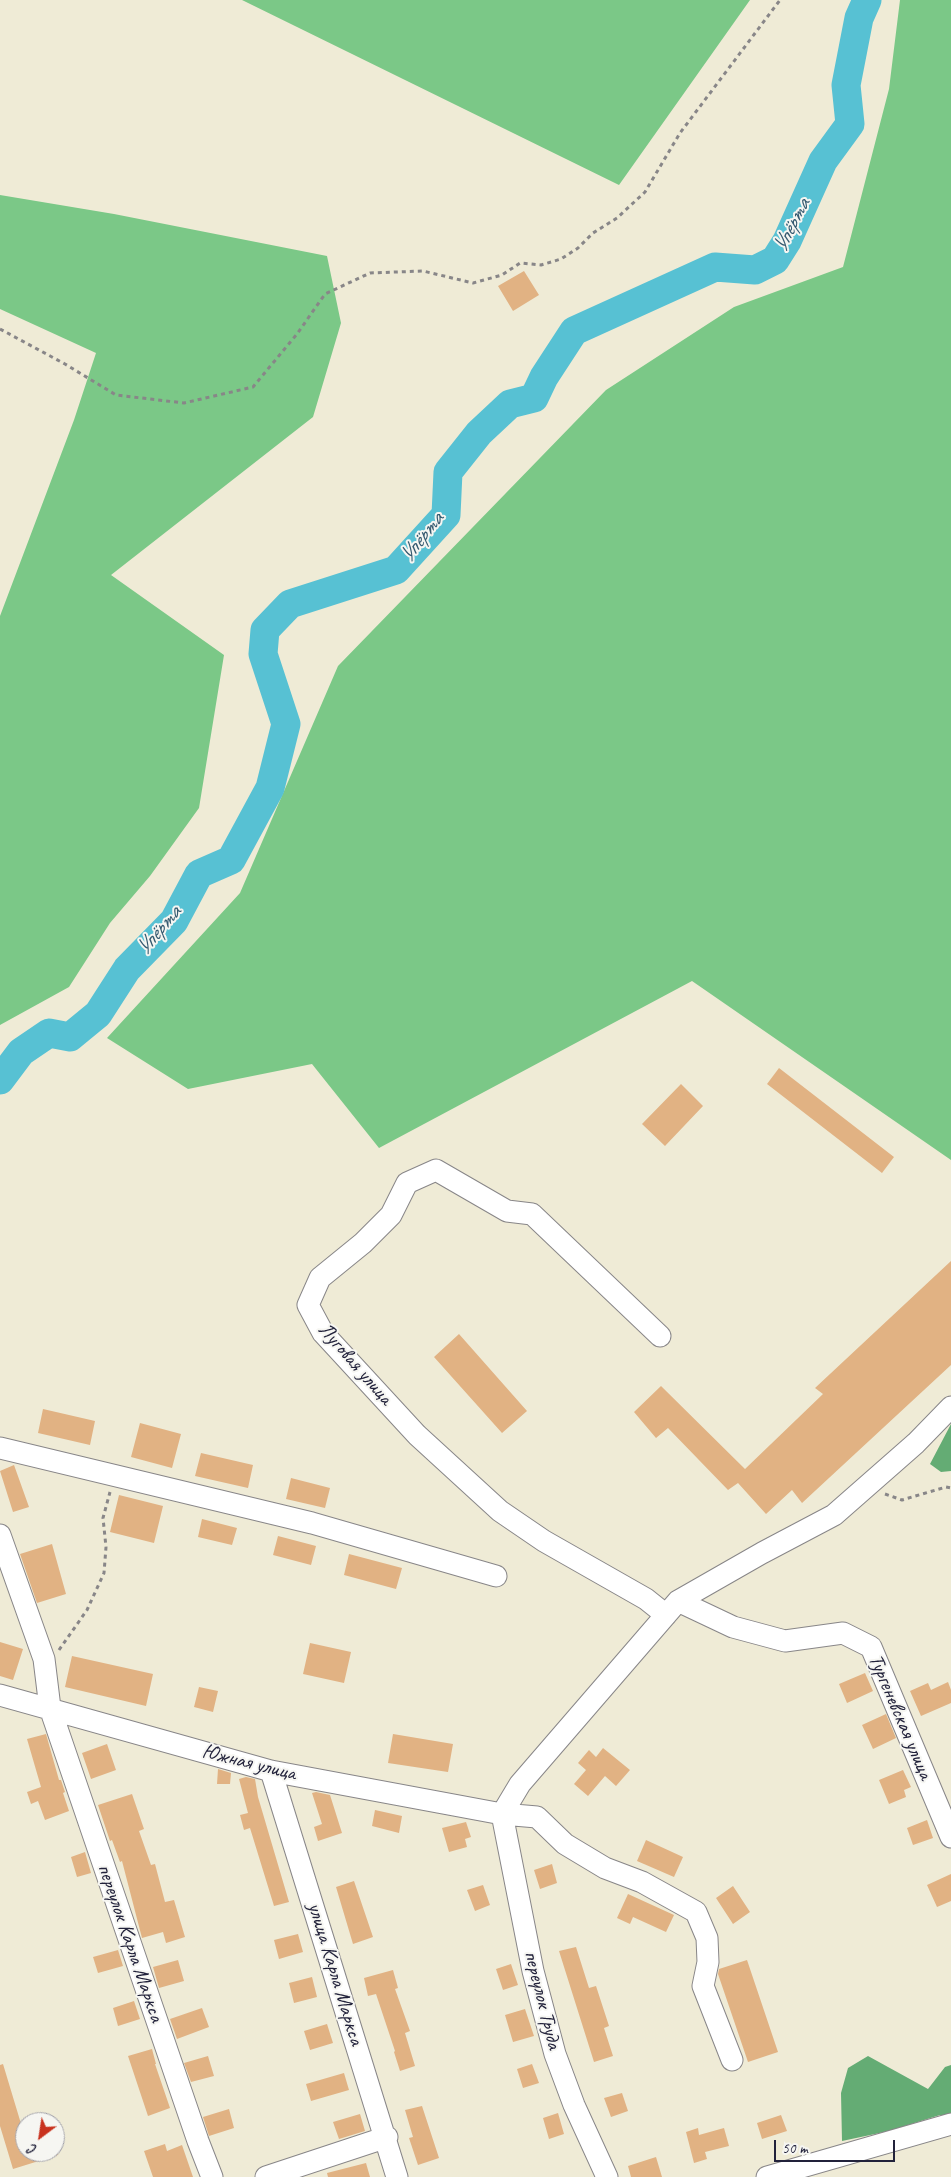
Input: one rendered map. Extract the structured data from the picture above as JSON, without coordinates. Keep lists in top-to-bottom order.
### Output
{
  "streets": {
    "street": [
      "Луговая улица",
      "Тургеневская улица",
      "Южная улица",
      "переулок Карла Маркса",
      "улица Карла Маркса",
      "переулок Труда"
    ]
  },
  "crossings": [
    ["Луговая улица", "Тургеневская улица"],
    ["Южная улица", "переулок Карла Маркса"],
    ["Южная улица", "улица Карла Маркса"],
    ["Южная улица", "переулок Труда"]
  ],
  "water": ["Упёрта"],
  "scale_bar": "50 m",
  "north": "bottom left"
}
